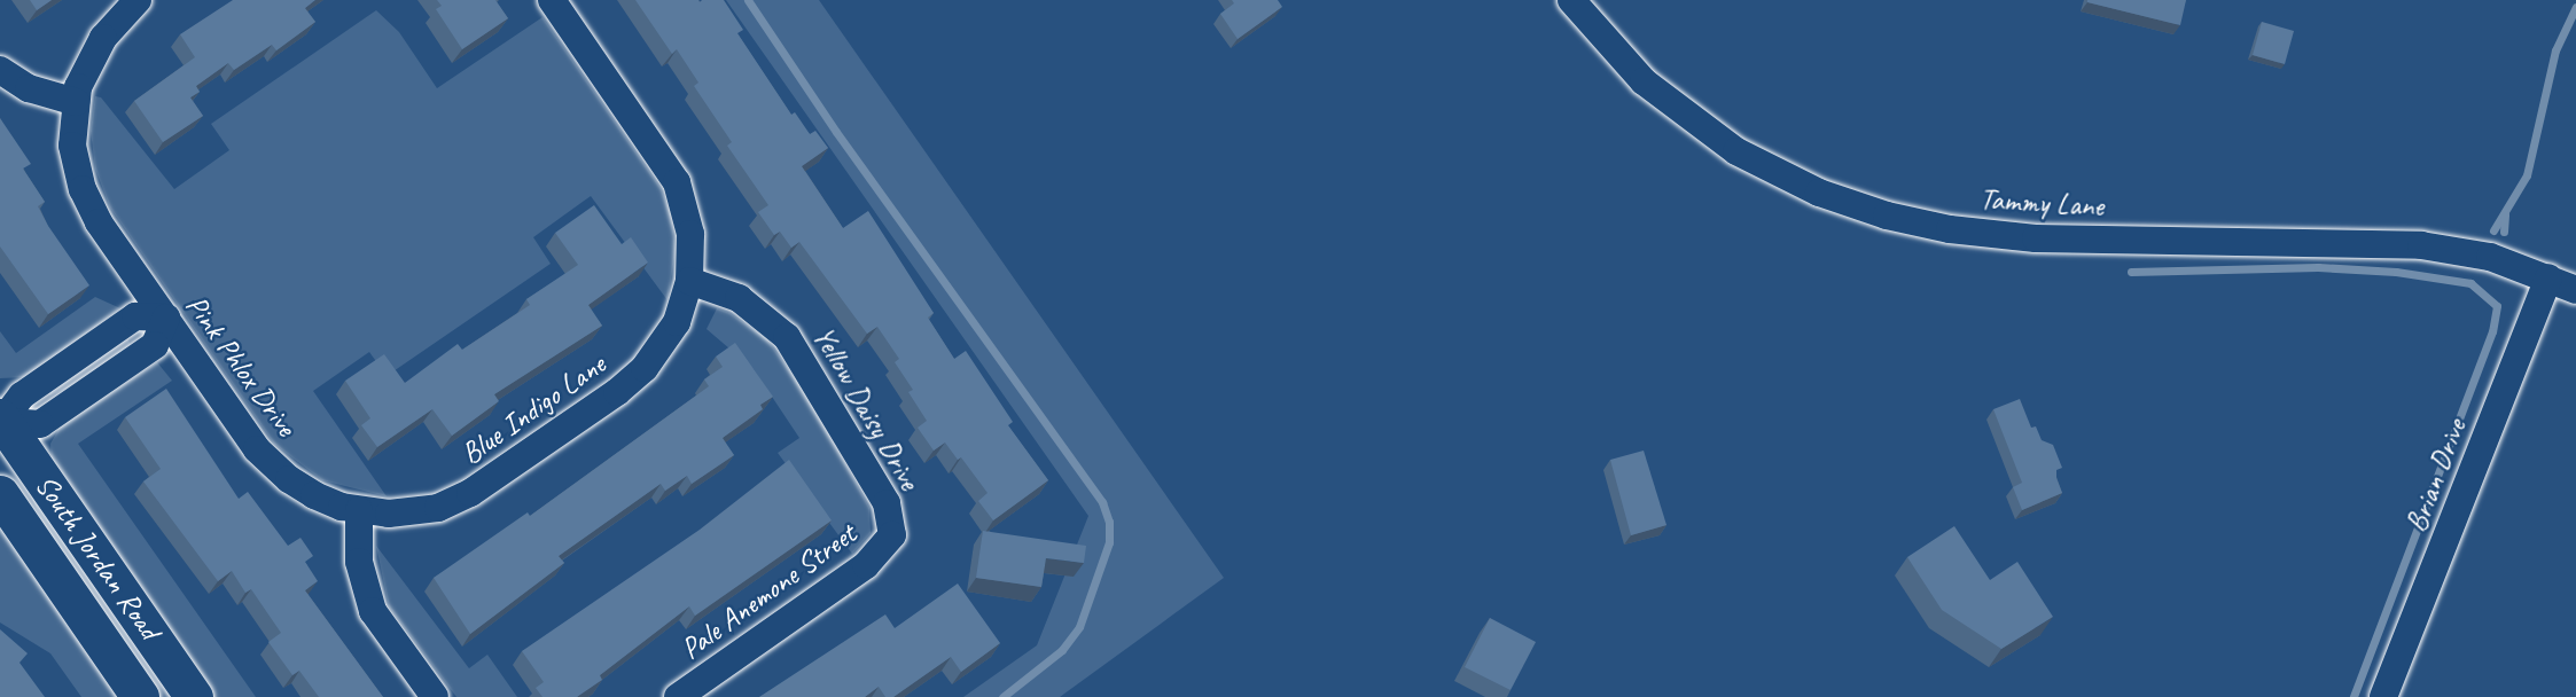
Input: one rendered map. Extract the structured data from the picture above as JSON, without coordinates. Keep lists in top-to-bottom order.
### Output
{
  "streets": {
    "main road": ["South Jordan Road"],
    "street": [
      "Tammy Lane",
      "Pink Phlox Drive",
      "Yellow Daisy Drive",
      "Blue Indigo Lane",
      "Brian Drive",
      "Pale Anemone Street"
    ]
  },
  "crossings": [
    ["Tammy Lane", "Brian Drive"],
    ["Pink Phlox Drive", "Blue Indigo Lane"],
    ["Yellow Daisy Drive", "Blue Indigo Lane"],
    ["Yellow Daisy Drive", "Pale Anemone Street"]
  ]
}
